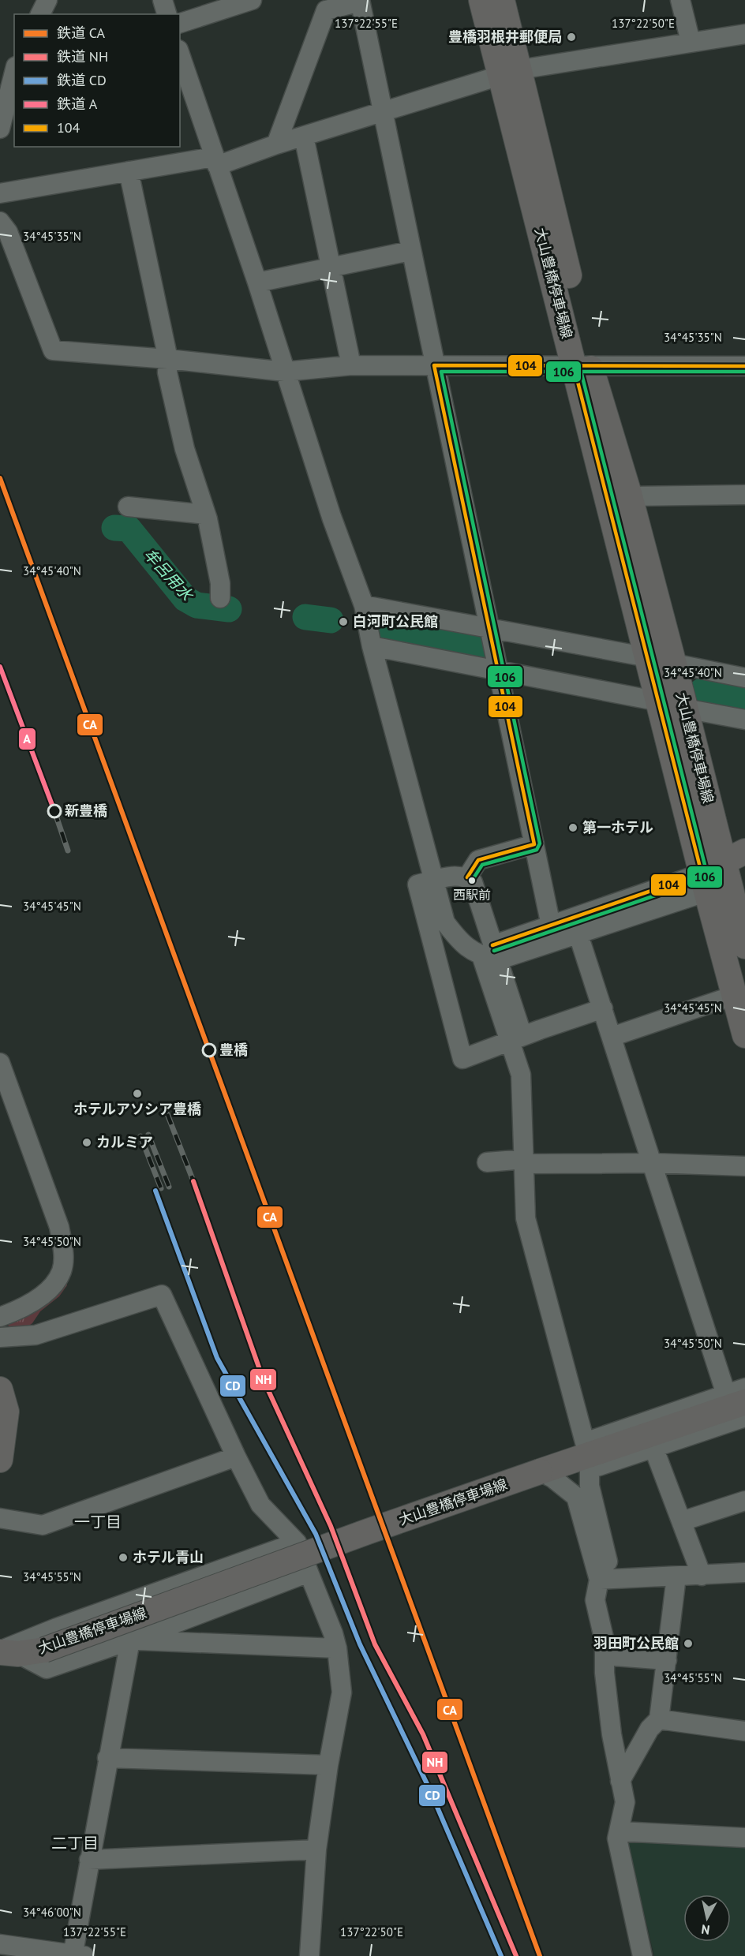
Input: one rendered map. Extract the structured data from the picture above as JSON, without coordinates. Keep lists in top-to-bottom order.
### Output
{
  "streets": {
    "main road": ["大山豊橋停車場線"]
  },
  "districts": ["一丁目", "二丁目"],
  "water": ["牟呂用水"],
  "places": [
    "豊橋羽根井郵便局",
    "白河町公民館",
    "新豊橋",
    "第一ホテル",
    "西駅前",
    "豊橋",
    "ホテルアソシア豊橋",
    "カルミア",
    "ホテル青山",
    "羽田町公民館"
  ],
  "lines": [
    "transit line 106",
    "transit line 104",
    "rail line CA",
    "rail line A",
    "rail line NH",
    "rail line CD"
  ],
  "legend": [
    "鉄道 CA",
    "鉄道 NH",
    "鉄道 CD",
    "鉄道 A",
    "104"
  ],
  "north": "bottom",
  "coordinates": [
    "137°22'55\"E",
    "137°22'50\"E",
    "34°45'35\"N",
    "34°45'40\"N",
    "34°45'45\"N",
    "34°45'50\"N",
    "34°45'55\"N",
    "34°46'00\"N"
  ]
}
